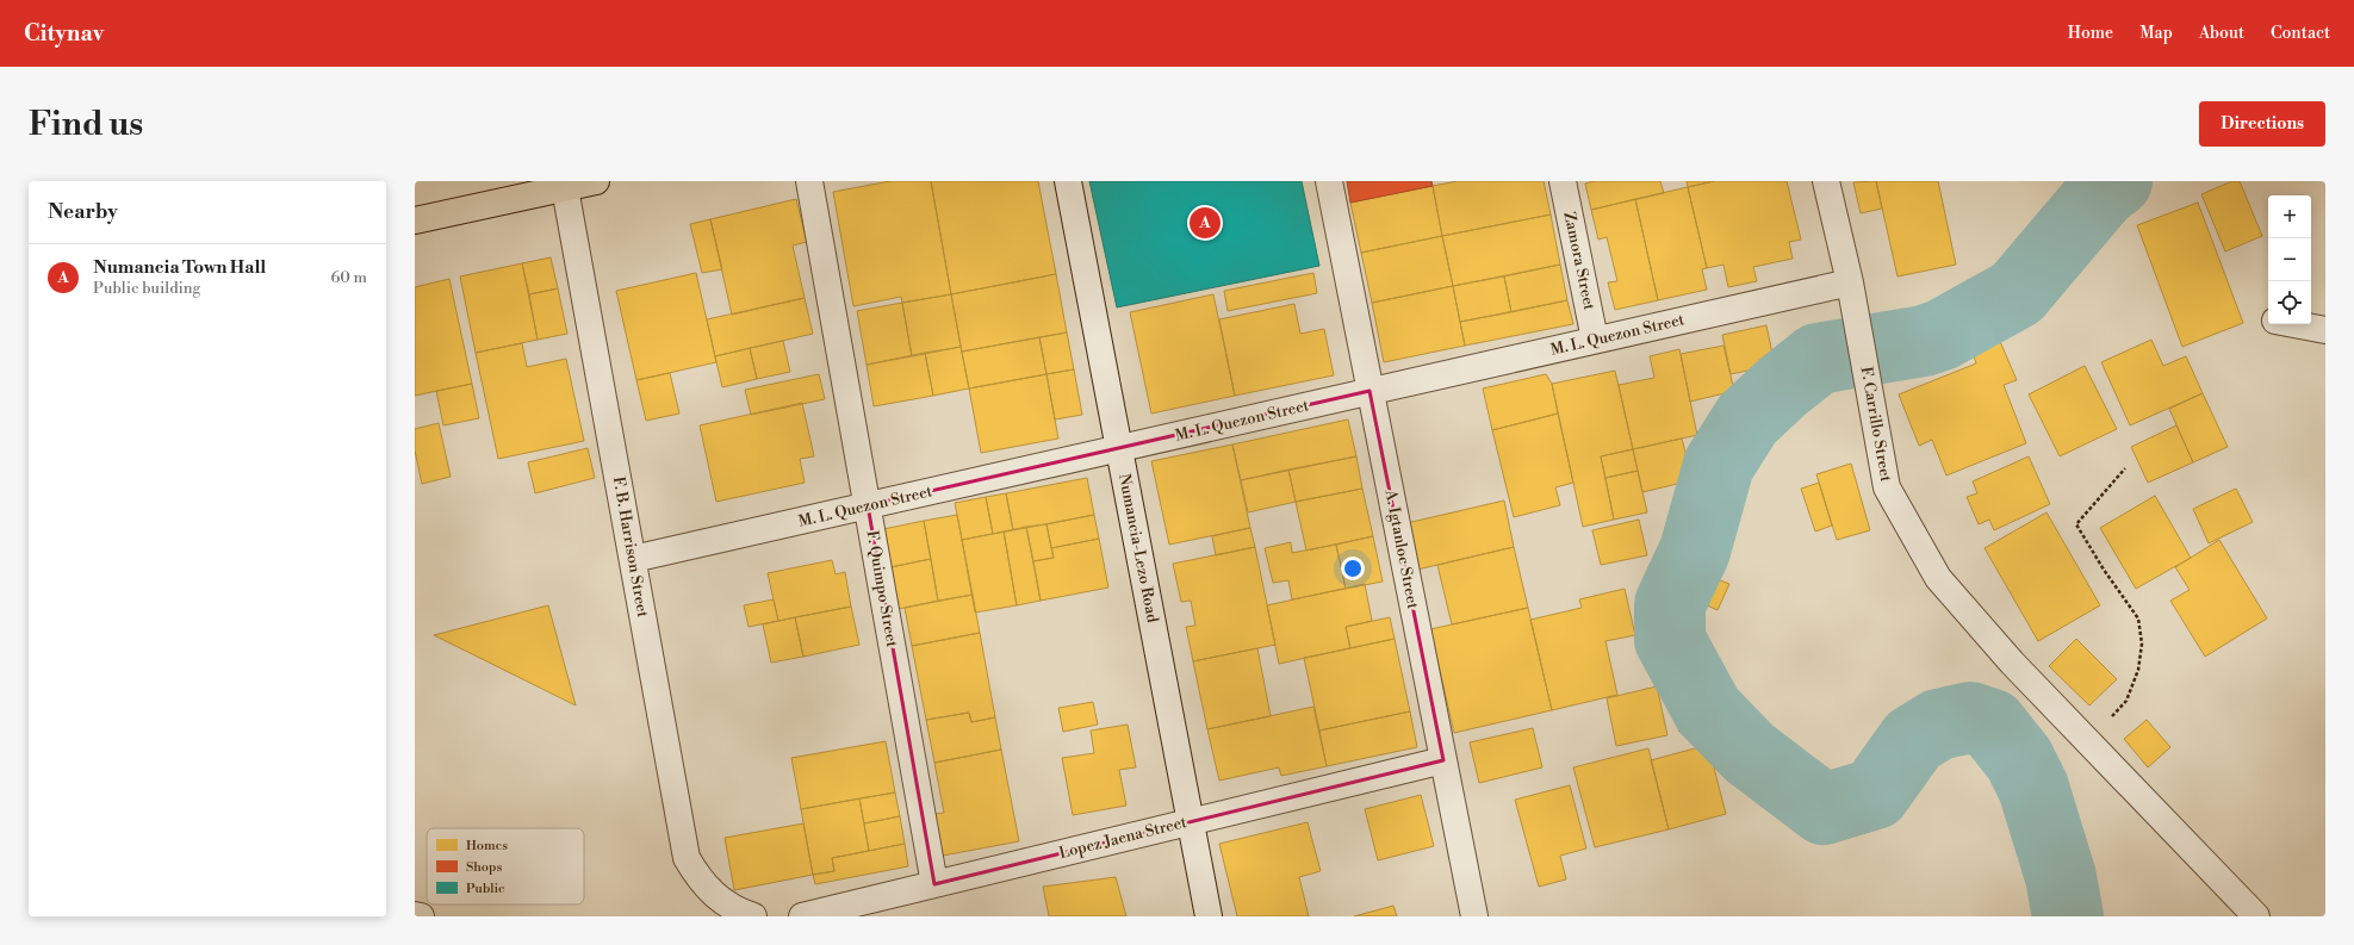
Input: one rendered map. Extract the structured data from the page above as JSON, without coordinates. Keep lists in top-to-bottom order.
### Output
{
  "streets": {
    "street": [
      "Zamora Street",
      "M. L. Quezon Street",
      "F. Carrillo Street",
      "F. B. Harrison Street",
      "Numancia-Lezo Road",
      "A. Igtanloc Street",
      "F. Quimpo Street",
      "Lopez Jaena Street"
    ]
  },
  "crossings": [
    ["Zamora Street", "M. L. Quezon Street"],
    ["M. L. Quezon Street", "F. Carrillo Street"],
    ["M. L. Quezon Street", "F. B. Harrison Street"],
    ["M. L. Quezon Street", "Numancia-Lezo Road"],
    ["M. L. Quezon Street", "A. Igtanloc Street"],
    ["M. L. Quezon Street", "F. Quimpo Street"],
    ["Numancia-Lezo Road", "Lopez Jaena Street"],
    ["A. Igtanloc Street", "Lopez Jaena Street"],
    ["F. Quimpo Street", "Lopez Jaena Street"]
  ],
  "legend": ["Homes", "Shops", "Public"],
  "page": {
    "header": "Citynav",
    "nav": [
      "Home",
      "Map",
      "About",
      "Contact"
    ],
    "buttons": "Directions",
    "title": "Find us",
    "heading": "Nearby",
    "map_buttons": ["+", "−"],
    "pins": "A",
    "list": [
      {
        "mark": "A",
        "name": "Numancia Town Hall",
        "note": "Public building",
        "value": "60 m"
      }
    ]
  }
}
